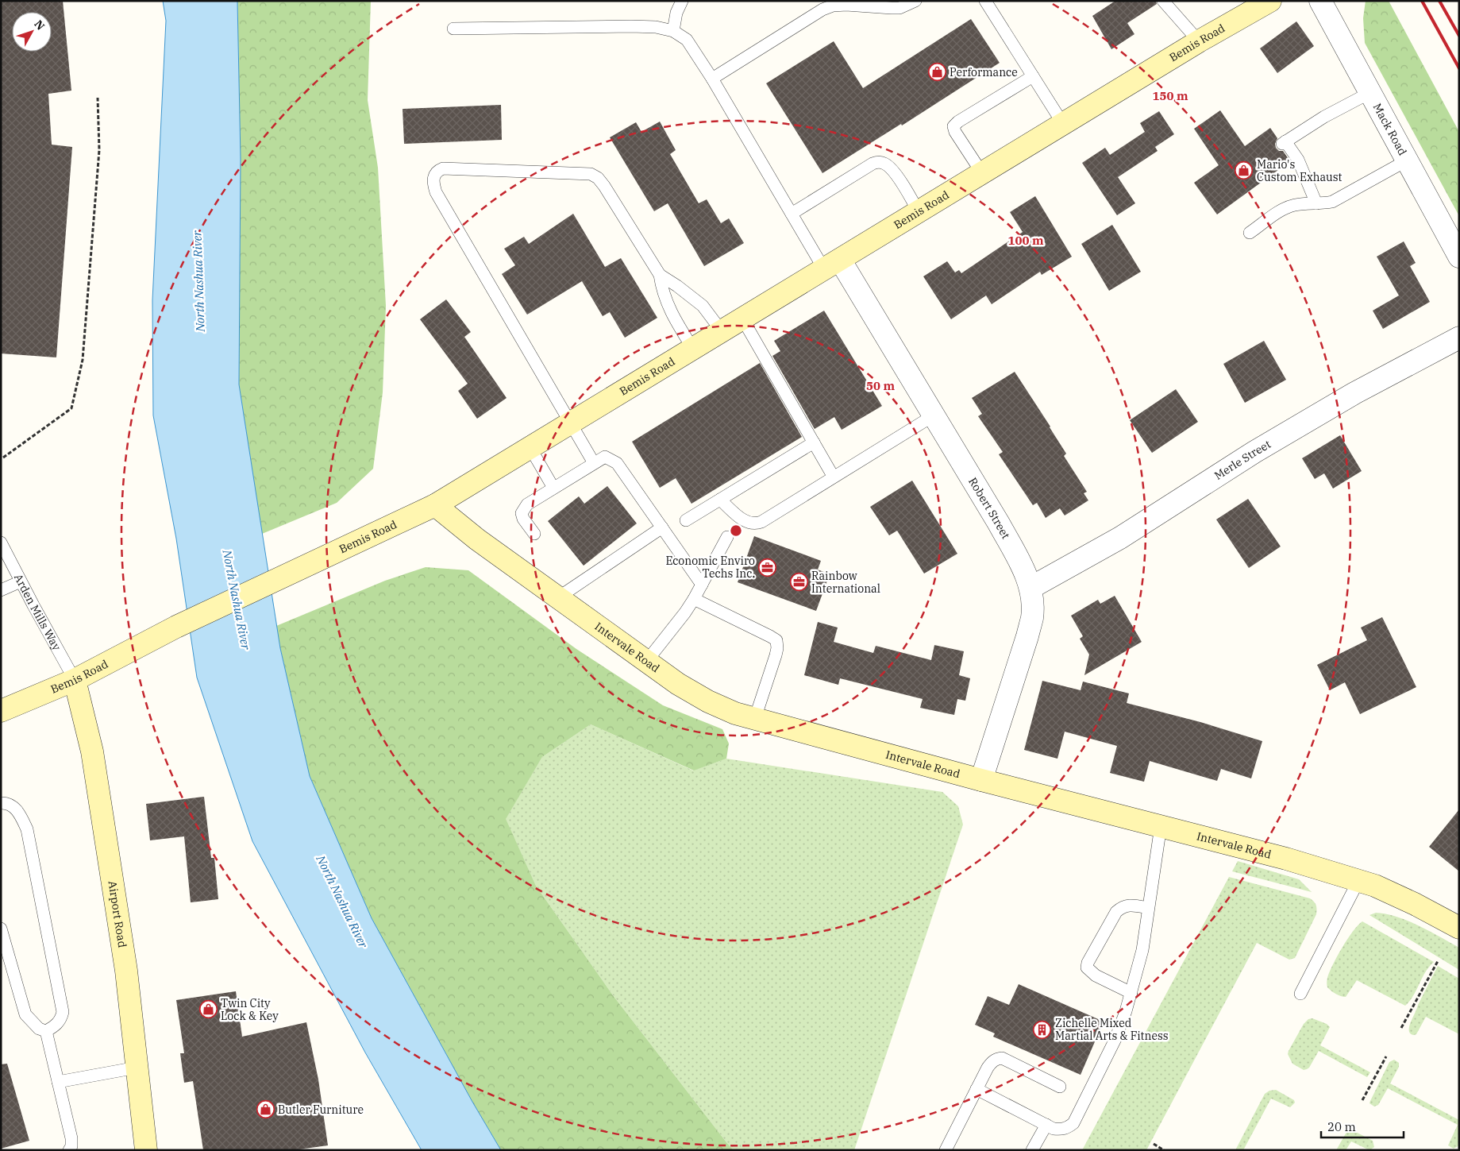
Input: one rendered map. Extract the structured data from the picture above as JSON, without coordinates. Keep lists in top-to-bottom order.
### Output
{
  "streets": {
    "main road": ["Bemis Road", "Intervale Road", "Airport Road"],
    "street": ["Mack Road", "Merle Street", "Robert Street"],
    "lane": ["Arden Mills Way"]
  },
  "crossings": [
    ["Bemis Road", "Robert Street"],
    ["Bemis Road", "Arden Mills Way"],
    ["Bemis Road", "Intervale Road"],
    ["Bemis Road", "Airport Road"],
    ["Merle Street", "Robert Street"],
    ["Robert Street", "Intervale Road"],
    ["Arden Mills Way", "Airport Road"]
  ],
  "water": ["North Nashua River"],
  "places": {
    "shop": [
      "Performance",
      "Mario's Custom Exhaust",
      "Twin City Lock & Key",
      "Butler Furniture"
    ],
    "office": ["Economic Enviro Techs Inc.", "Rainbow International"],
    "building": ["Zichelle Mixed Martial Arts & Fitness"]
  },
  "scale_bar": "20 m",
  "north": "top right",
  "rings": ["150 m", "100 m", "50 m"]
}
